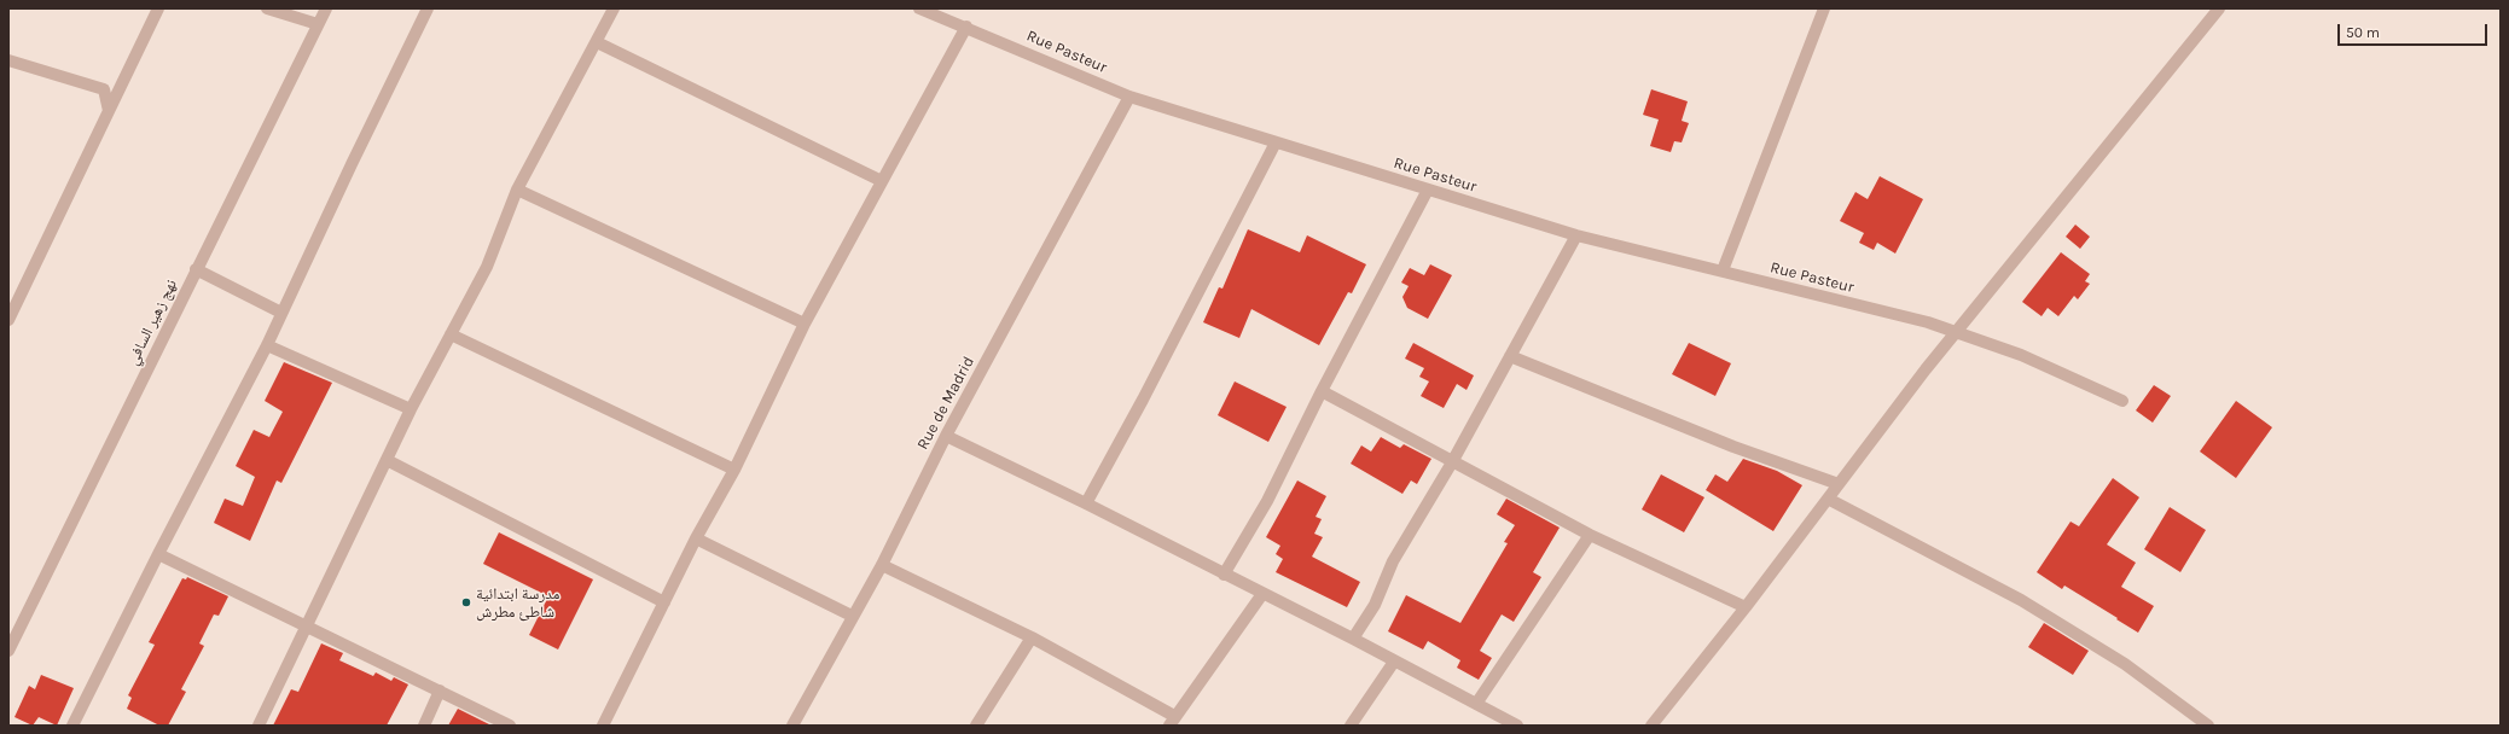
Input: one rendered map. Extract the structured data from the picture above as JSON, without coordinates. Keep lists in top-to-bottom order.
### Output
{
  "streets": {
    "street": ["Rue Pasteur", "نهج زهير السافي", "Rue de Madrid"]
  },
  "crossings": [
    ["Rue Pasteur", "Rue de Madrid"]
  ],
  "places": ["مدرسة ابتدائية شاطئ مطرش"],
  "scale_bar": "50 m"
}
